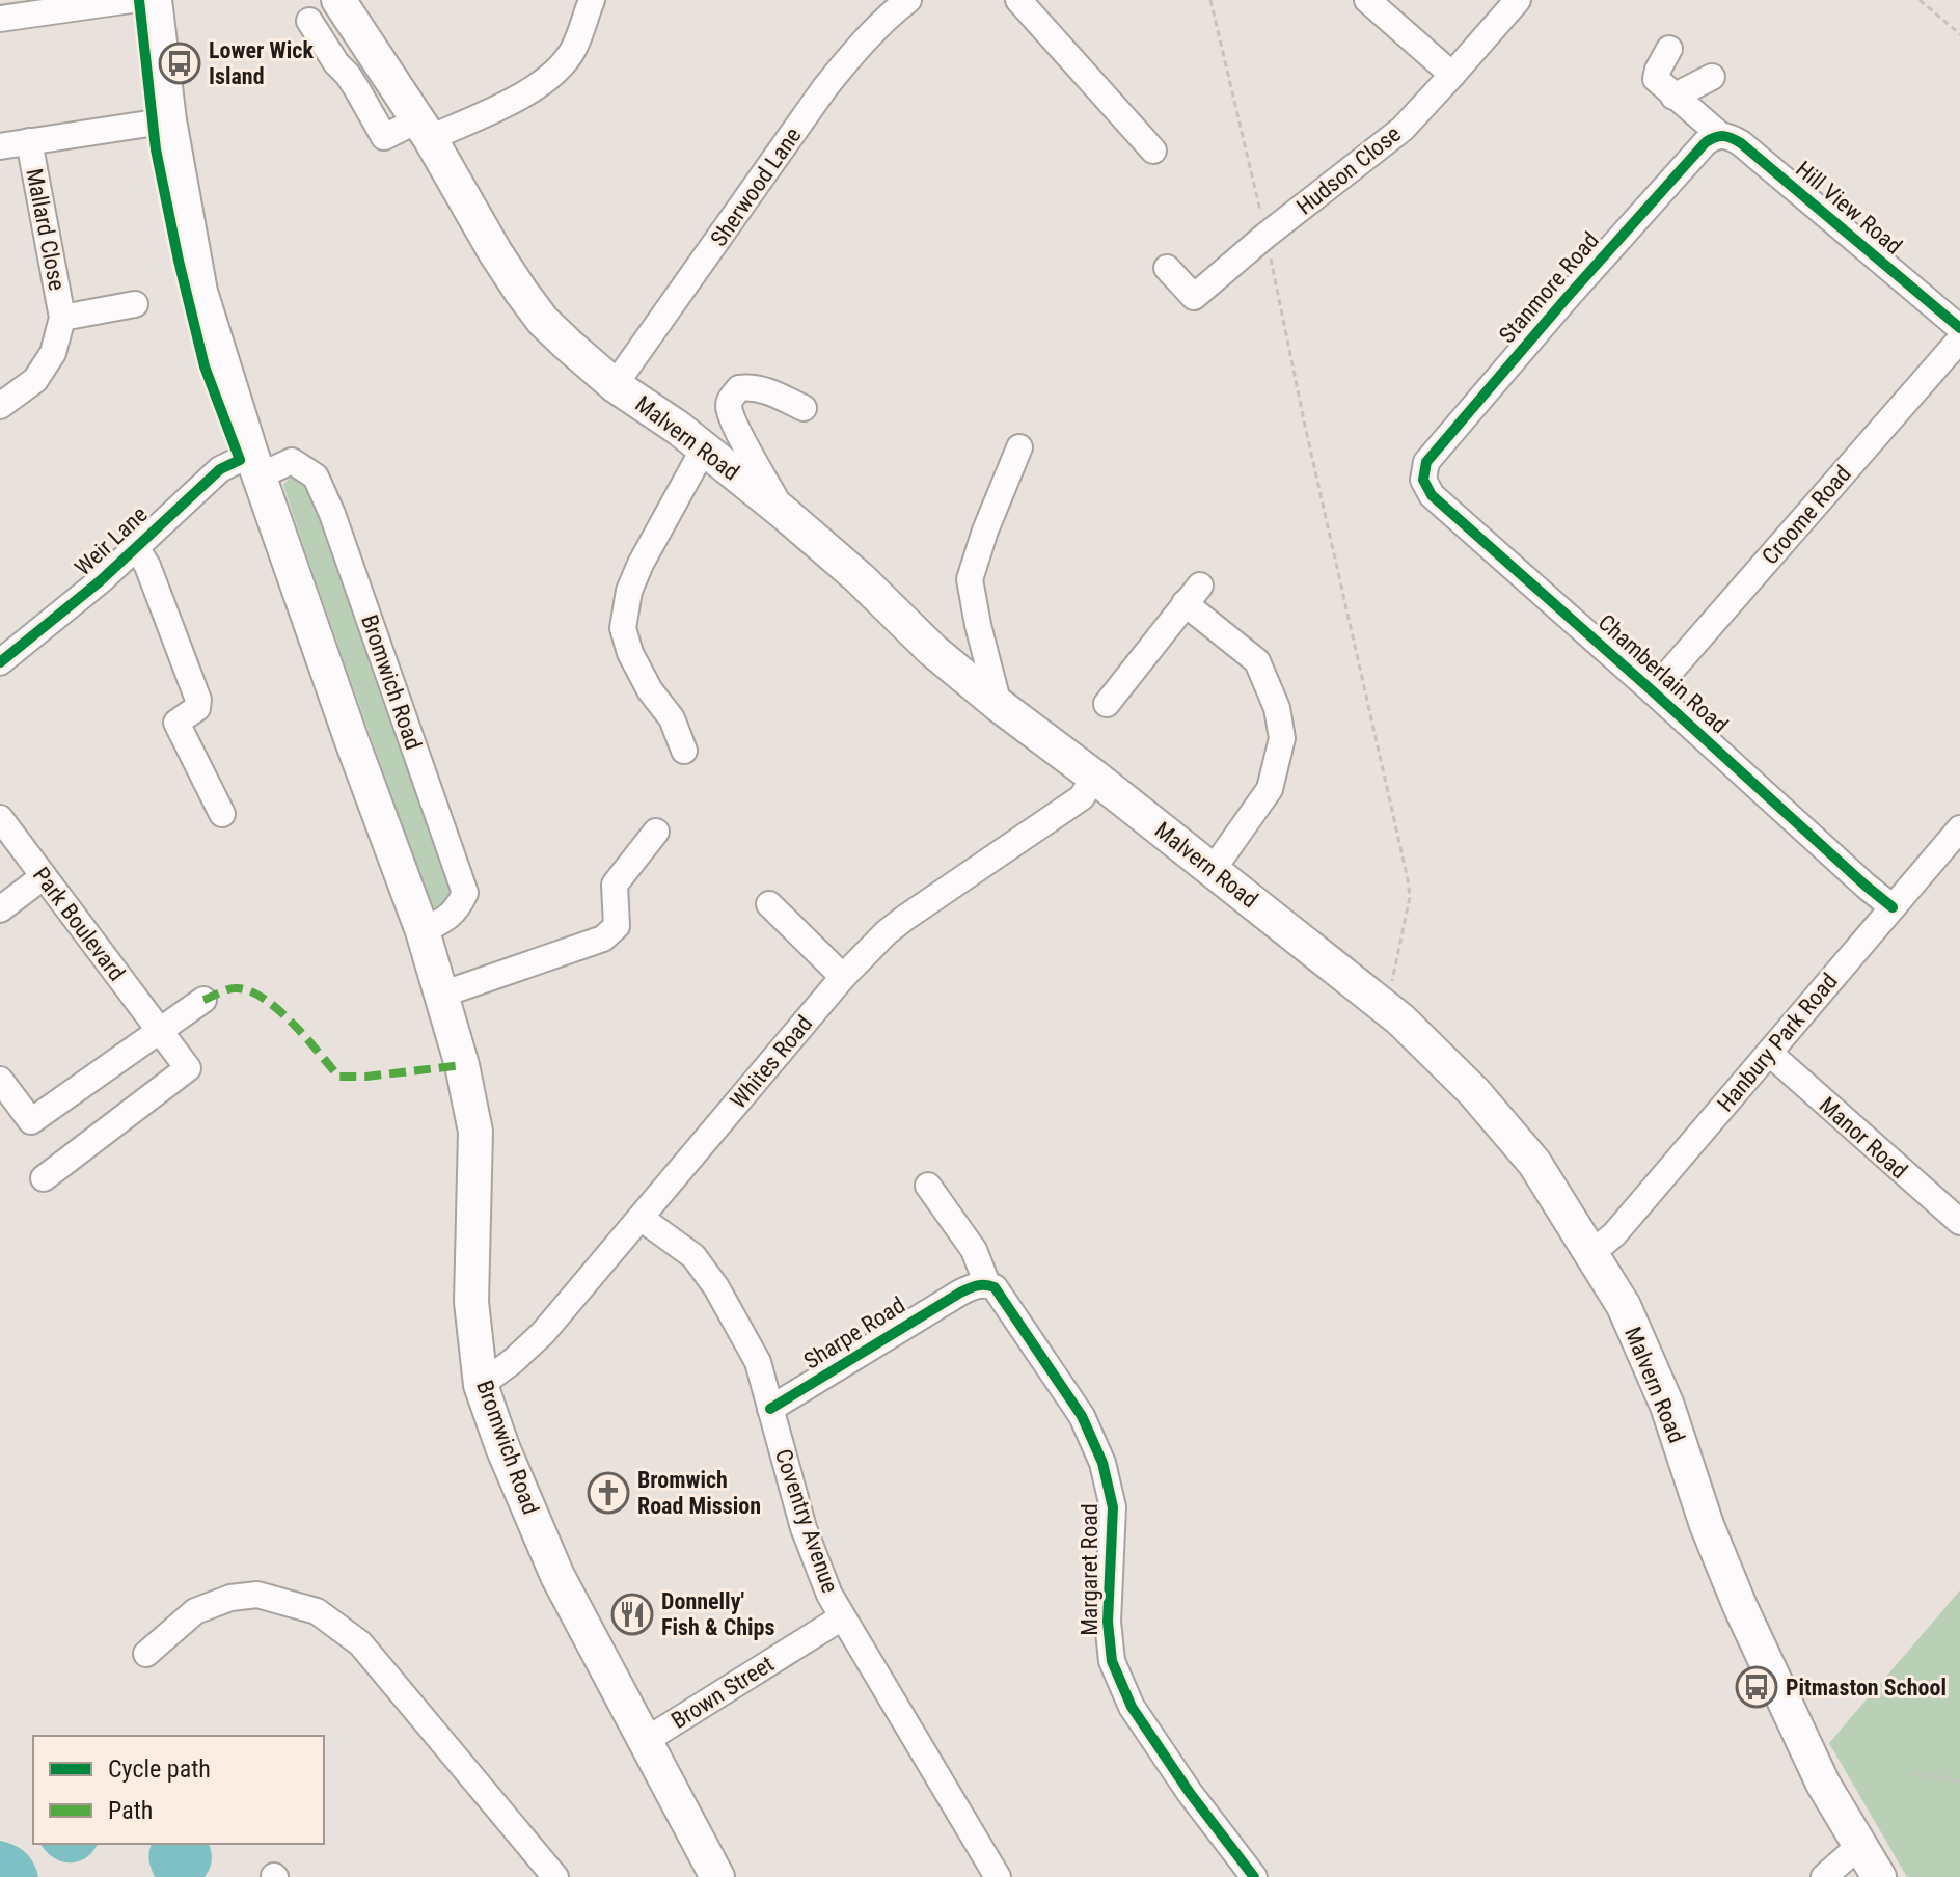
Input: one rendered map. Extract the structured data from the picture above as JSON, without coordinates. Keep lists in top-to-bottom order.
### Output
{
  "streets": {
    "main road": ["Malvern Road", "Bromwich Road"],
    "street": [
      "Hudson Close",
      "Sherwood Lane",
      "Hill View Road",
      "Mallard Close",
      "Stanmore Road",
      "Croome Road",
      "Weir Lane",
      "Chamberlain Road",
      "Park Boulevard",
      "Hanbury Park Road",
      "Whites Road",
      "Manor Road",
      "Sharpe Road",
      "Coventry Avenue",
      "Margaret Road",
      "Brown Street"
    ]
  },
  "crossings": [
    ["Sherwood Lane", "Malvern Road"],
    ["Hill View Road", "Stanmore Road"],
    ["Stanmore Road", "Chamberlain Road"],
    ["Malvern Road", "Hanbury Park Road"],
    ["Malvern Road", "Whites Road"],
    ["Croome Road", "Chamberlain Road"],
    ["Weir Lane", "Bromwich Road"],
    ["Chamberlain Road", "Hanbury Park Road"],
    ["Bromwich Road", "Whites Road"],
    ["Bromwich Road", "Brown Street"],
    ["Hanbury Park Road", "Manor Road"],
    ["Whites Road", "Coventry Avenue"],
    ["Sharpe Road", "Coventry Avenue"],
    ["Sharpe Road", "Margaret Road"],
    ["Coventry Avenue", "Brown Street"]
  ],
  "places": {
    "bus stop": ["Lower Wick Island", "Pitmaston School"],
    "church": ["Bromwich Road Mission"],
    "restaurant": ["Donnelly' Fish & Chips"]
  },
  "legend": ["Cycle path", "Path"]
}
